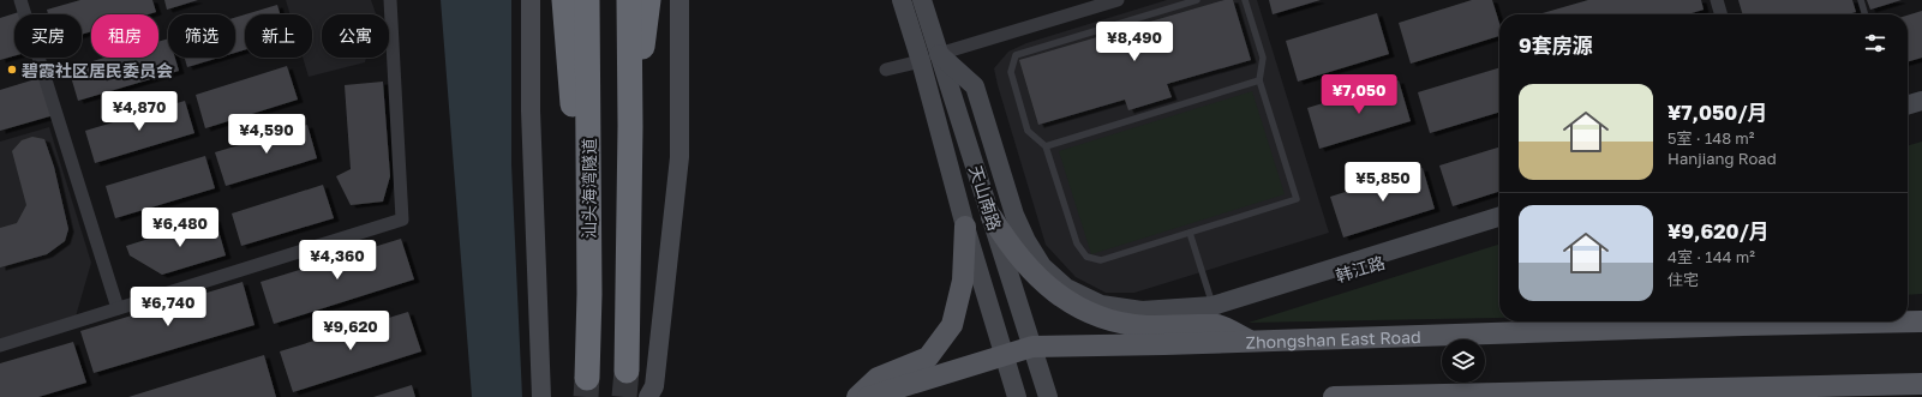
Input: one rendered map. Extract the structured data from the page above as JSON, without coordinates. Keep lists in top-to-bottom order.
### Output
{
  "streets": {
    "highway": ["汕头海湾隧道"],
    "main road": ["天山南路", "韩江路", "Zhongshan East Road"]
  },
  "crossings": [
    ["天山南路", "Zhongshan East Road"]
  ],
  "places": ["碧霞社区居民委员会"],
  "page": {
    "chip": [
      "买房",
      "租房",
      "筛选",
      "新上",
      "公寓"
    ],
    "heading": "9套房源",
    "price": [
      "¥8,490",
      "¥7,050",
      "¥4,870",
      "¥4,590",
      "¥5,850",
      "¥6,480",
      "¥4,360",
      "¥6,740",
      "¥9,620"
    ],
    "list": [
      {
        "name": "¥7,050/月",
        "note": "5室 · 148 m² · Hanjiang Road"
      },
      {
        "name": "¥9,620/月",
        "note": "4室 · 144 m² · 住宅"
      }
    ]
  }
}
